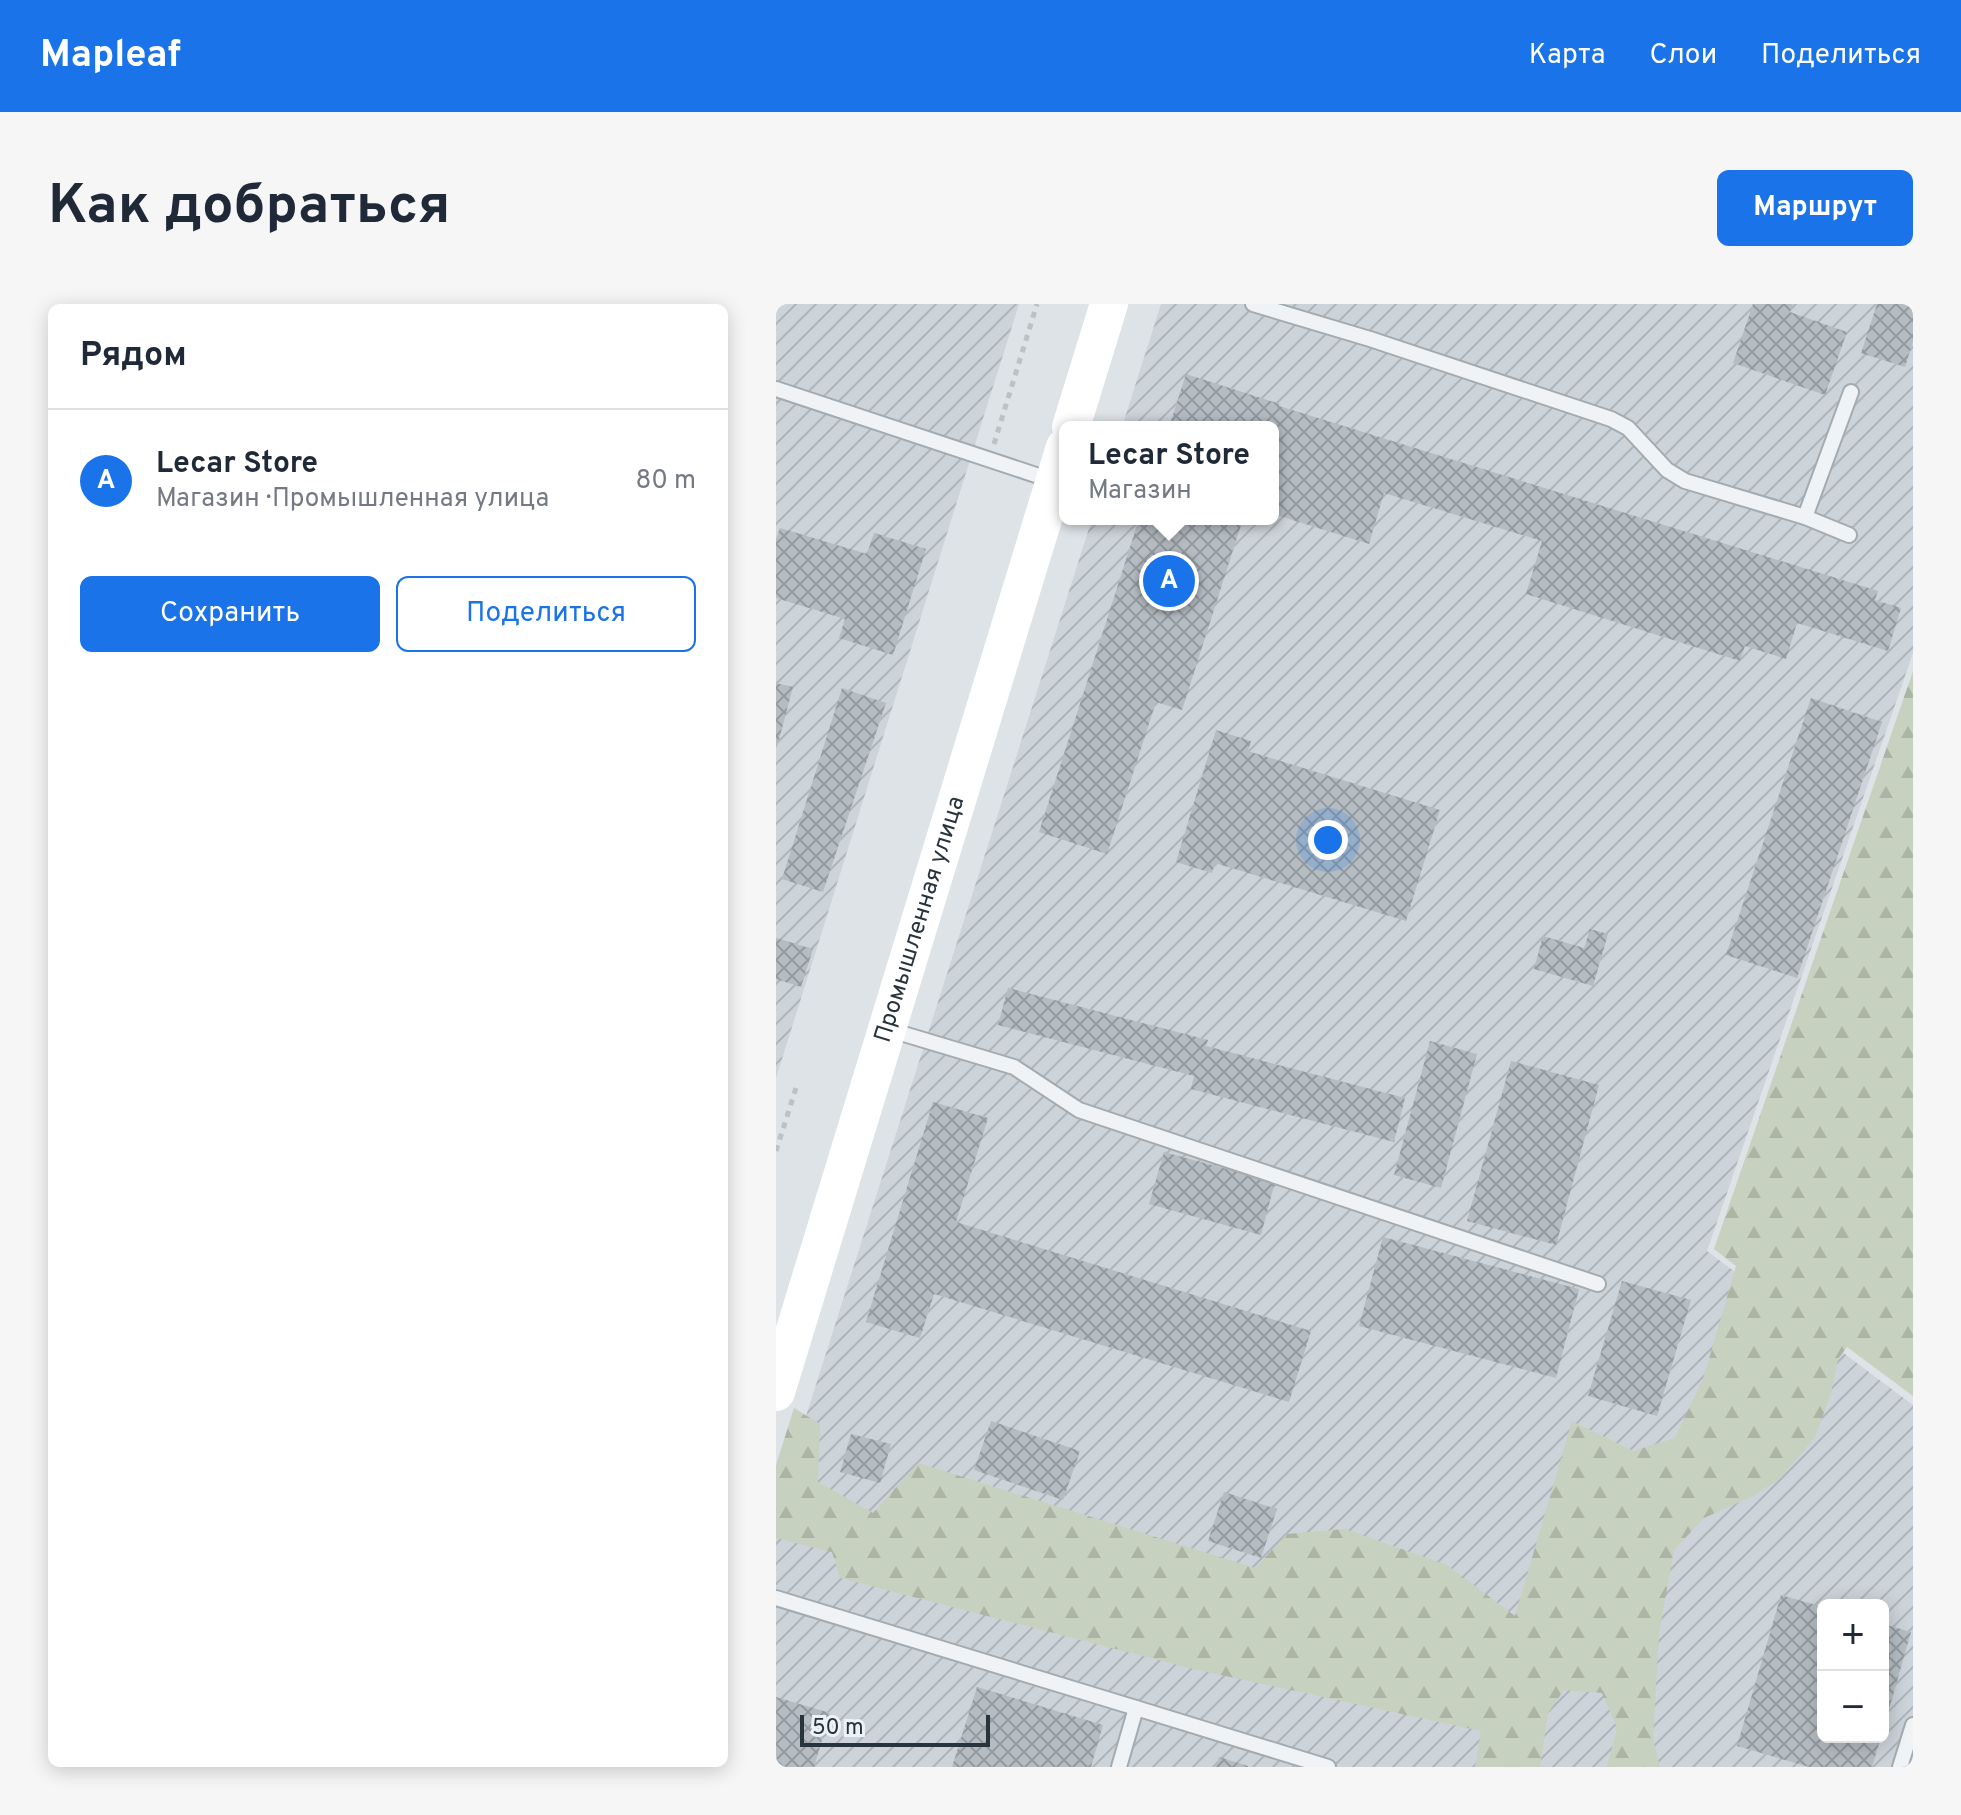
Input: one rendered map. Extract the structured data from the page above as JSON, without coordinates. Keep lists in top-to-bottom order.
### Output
{
  "streets": {
    "main road": ["Промышленная улица"]
  },
  "scale_bar": "50 m",
  "page": {
    "header": "Mapleaf",
    "nav": ["Карта", "Слои", "Поделиться"],
    "buttons": [
      "Маршрут",
      ["Сохранить", "Поделиться"]
    ],
    "title": "Как добраться",
    "heading": "Рядом",
    "list": [
      {
        "mark": "A",
        "name": "Lecar Store",
        "note": "Магазин · Промышленная улица",
        "value": "80 m"
      }
    ],
    "popup": ["Lecar Store", "Магазин"],
    "pins": "A",
    "map_buttons": ["+", "−"],
    "scale": "50 m"
  }
}
